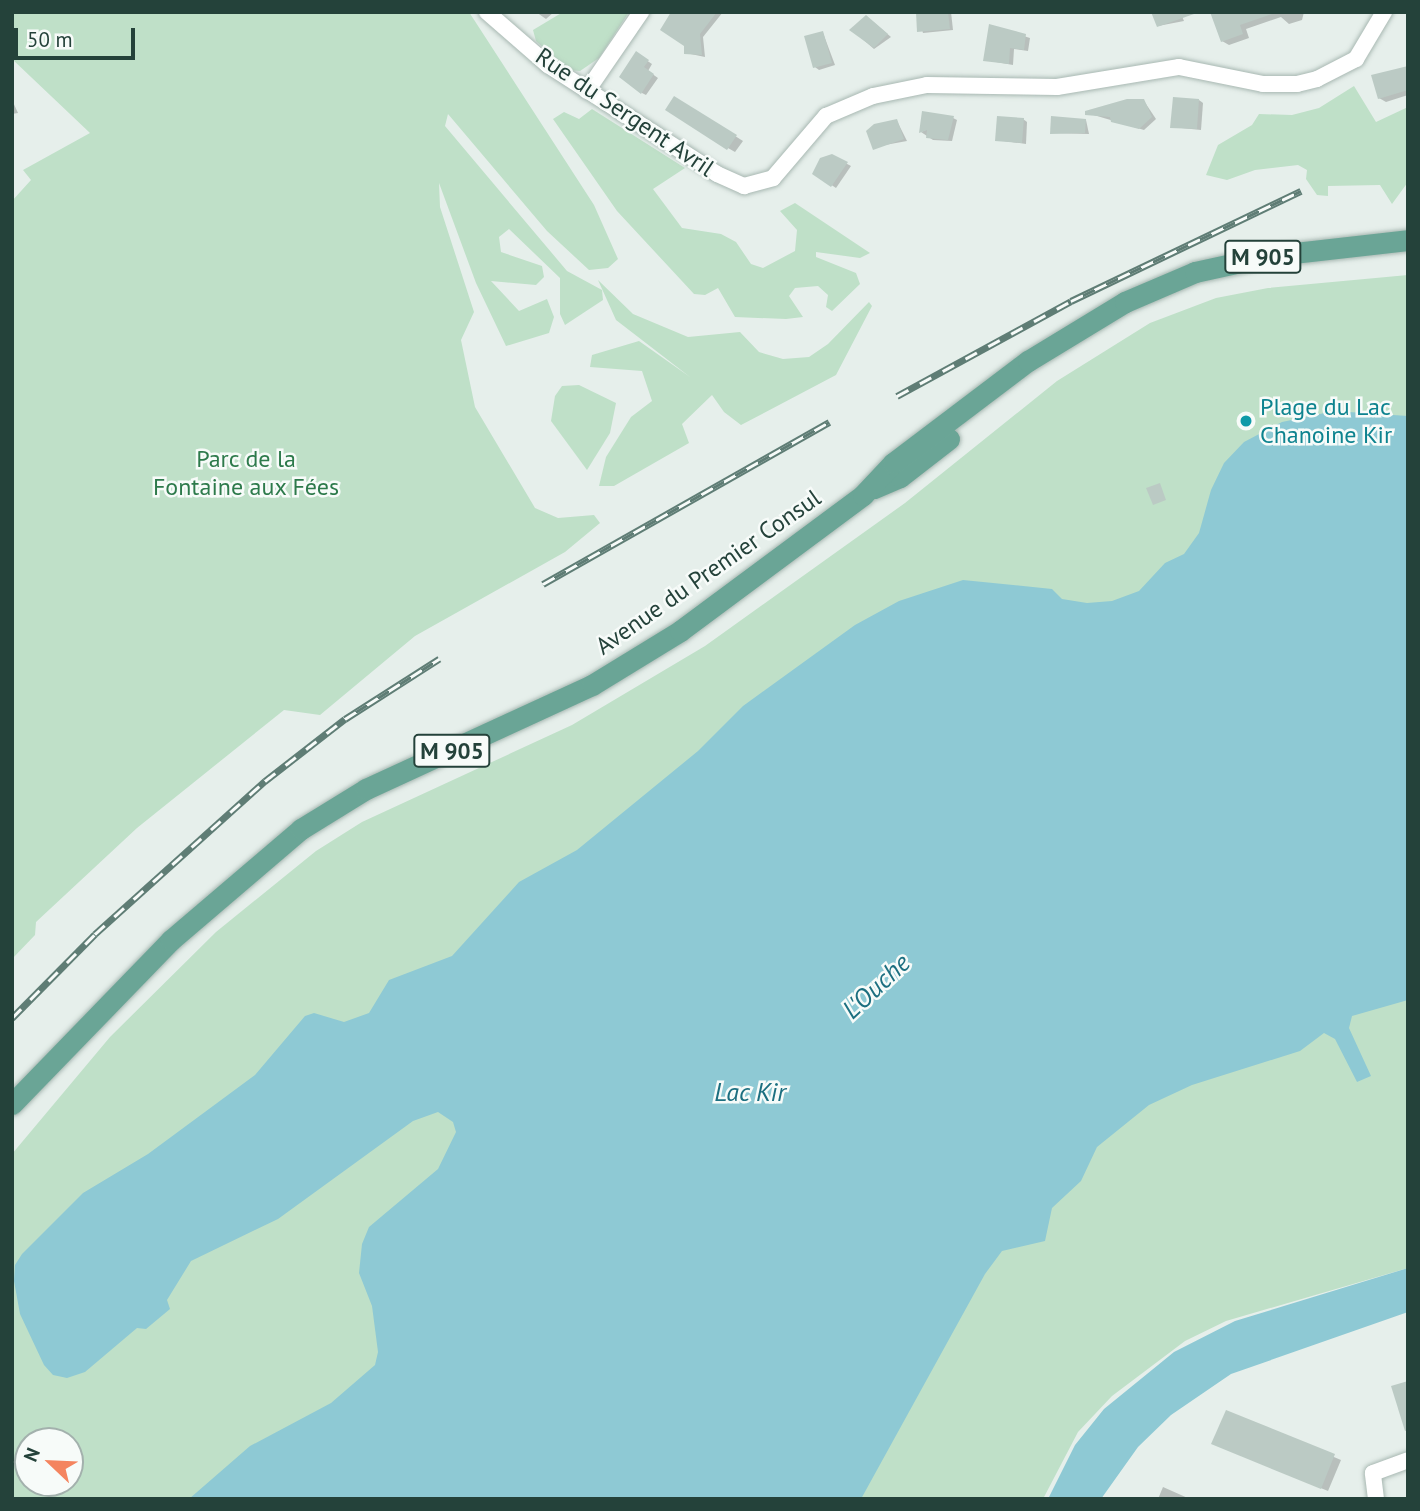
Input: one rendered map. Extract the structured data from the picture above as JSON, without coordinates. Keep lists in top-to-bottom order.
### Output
{
  "streets": {
    "main road": ["M 905", "Avenue du Premier Consul"],
    "street": ["Rue du Sergent Avril"]
  },
  "water": ["L'Ouche", "Lac Kir"],
  "parks": ["Parc de la Fontaine aux Fées"],
  "places": ["Plage du Lac Chanoine Kir"],
  "scale_bar": "50 m",
  "north": "top left"
}
